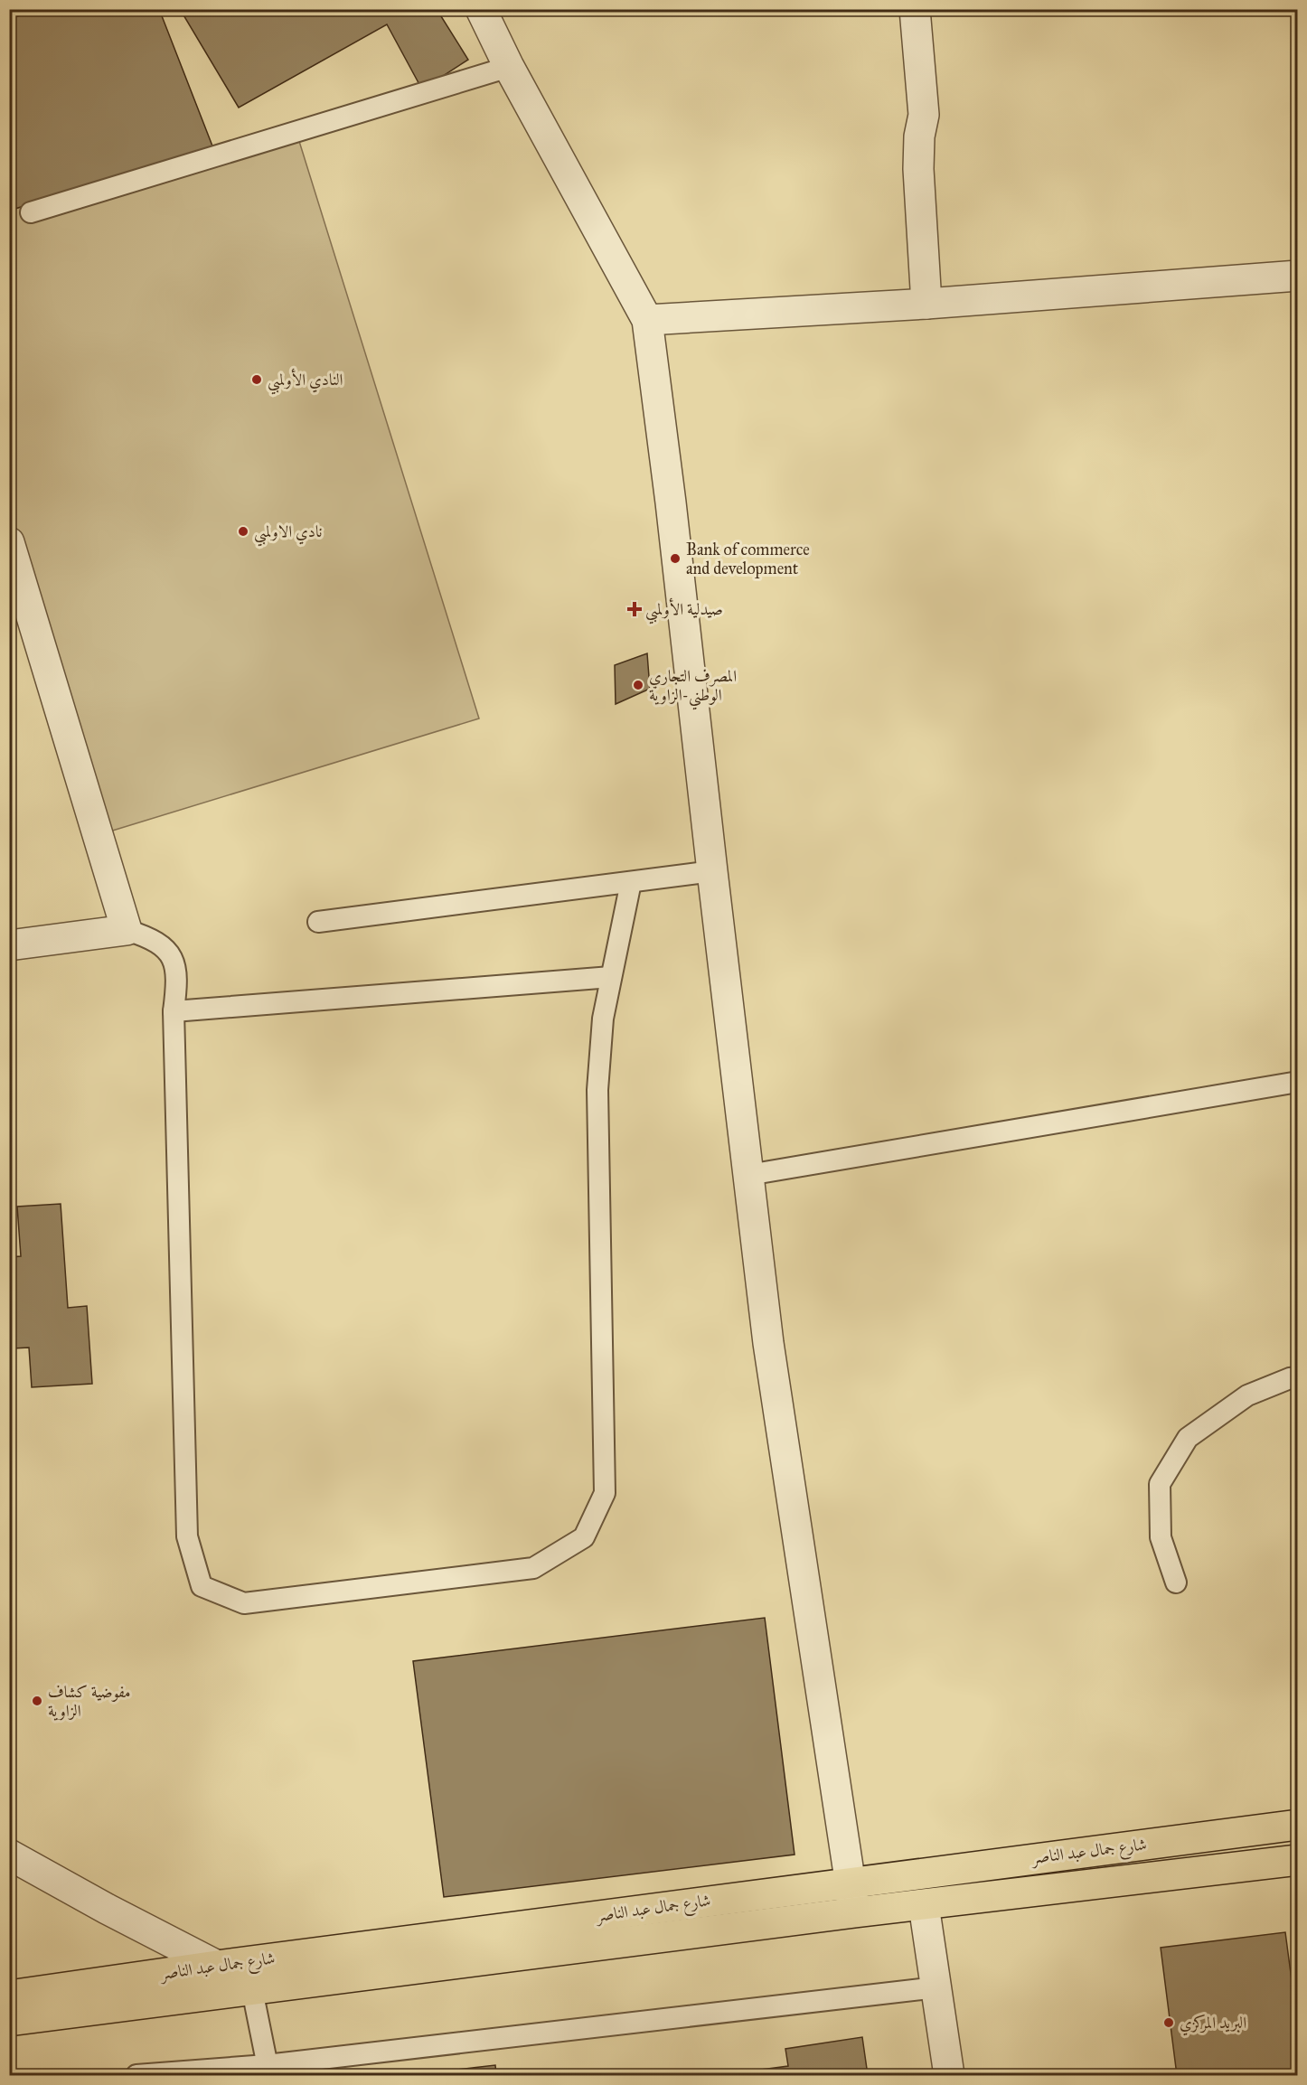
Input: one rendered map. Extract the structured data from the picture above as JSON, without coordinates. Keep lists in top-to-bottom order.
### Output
{
  "streets": {
    "main road": ["شارع جمال عبد الناصر"]
  },
  "places": {
    "other": [
      "النادي الأولمبي",
      "نادي الاولمبي",
      "Bank of commerce and development",
      "المصرف التجاري الوطني-الزاوية",
      "مفوضية كشاف الزاوية",
      "البريد المركزي"
    ],
    "health": ["صيدلية الأولمبي"]
  }
}
